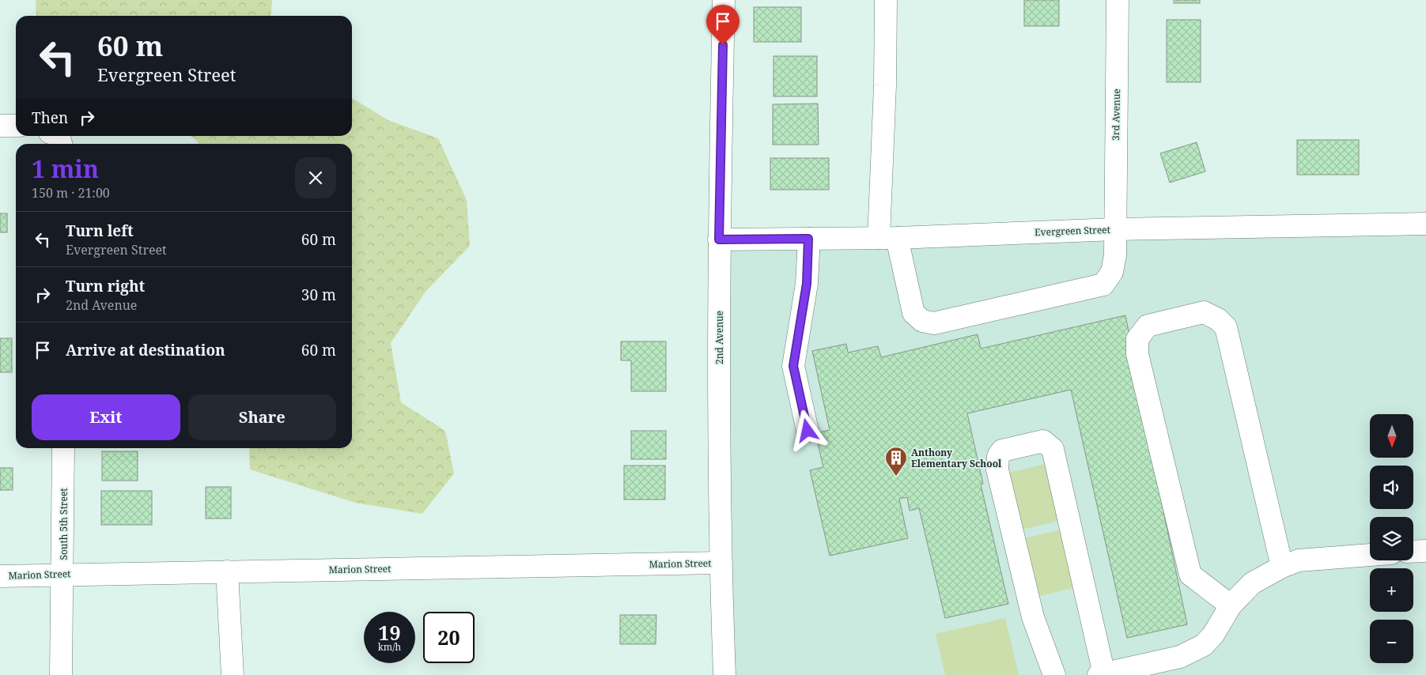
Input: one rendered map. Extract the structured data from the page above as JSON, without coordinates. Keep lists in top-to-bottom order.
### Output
{
  "streets": {
    "street": [
      "3rd Avenue",
      "Evergreen Street",
      "2nd Avenue",
      "South 5th Street",
      "Marion Street"
    ]
  },
  "crossings": [
    ["3rd Avenue", "Evergreen Street"],
    ["Evergreen Street", "2nd Avenue"],
    ["2nd Avenue", "Marion Street"],
    ["South 5th Street", "Marion Street"]
  ],
  "places": {
    "building": ["Anthony Elementary School"]
  },
  "north": "bottom",
  "page": {
    "turn": ["60 m", "Evergreen Street"],
    "then": "Then",
    "heading": ["1 min", "150 m · 21:00"],
    "list": [
      {
        "name": "Turn left",
        "note": "Evergreen Street",
        "value": "60 m"
      },
      {
        "name": "Turn right",
        "note": "2nd Avenue",
        "value": "30 m"
      },
      {
        "name": "Arrive at destination",
        "value": "60 m"
      }
    ],
    "buttons": ["Exit", "Share"],
    "map_buttons": ["+", "−"],
    "speed": "19 km/h",
    "limit": "20"
  }
}
